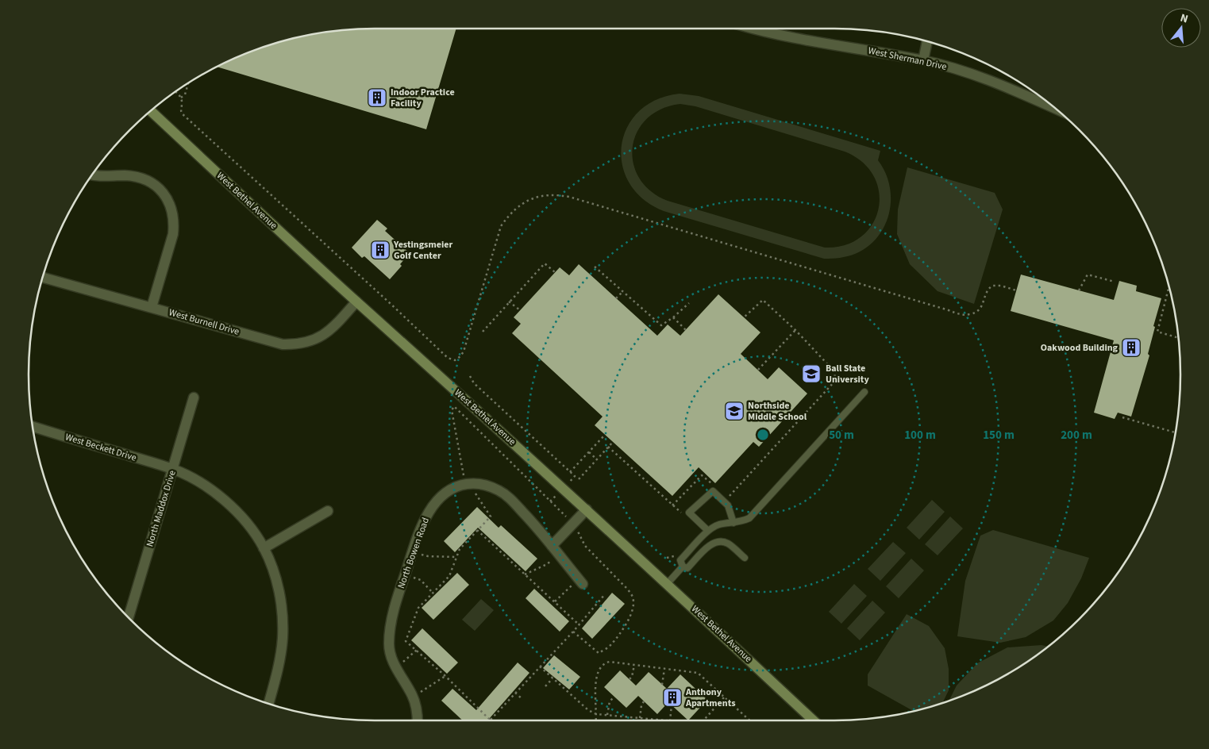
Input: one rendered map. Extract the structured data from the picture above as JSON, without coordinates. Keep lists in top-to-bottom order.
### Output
{
  "streets": {
    "main road": ["West Bethel Avenue"],
    "street": [
      "West Sherman Drive",
      "West Burnell Drive",
      "West Beckett Drive",
      "North Maddox Drive",
      "North Bowen Road"
    ]
  },
  "crossings": [
    ["West Bethel Avenue", "West Burnell Drive"],
    ["West Beckett Drive", "North Maddox Drive"]
  ],
  "places": {
    "building": [
      "Indoor Practice Facility",
      "Yestingsmeier Golf Center",
      "Oakwood Building",
      "Anthony Apartments"
    ],
    "school or university": ["Ball State University", "Northside Middle School"]
  },
  "north": "top",
  "rings": [
    "50 m",
    "100 m",
    "150 m",
    "200 m"
  ]
}
